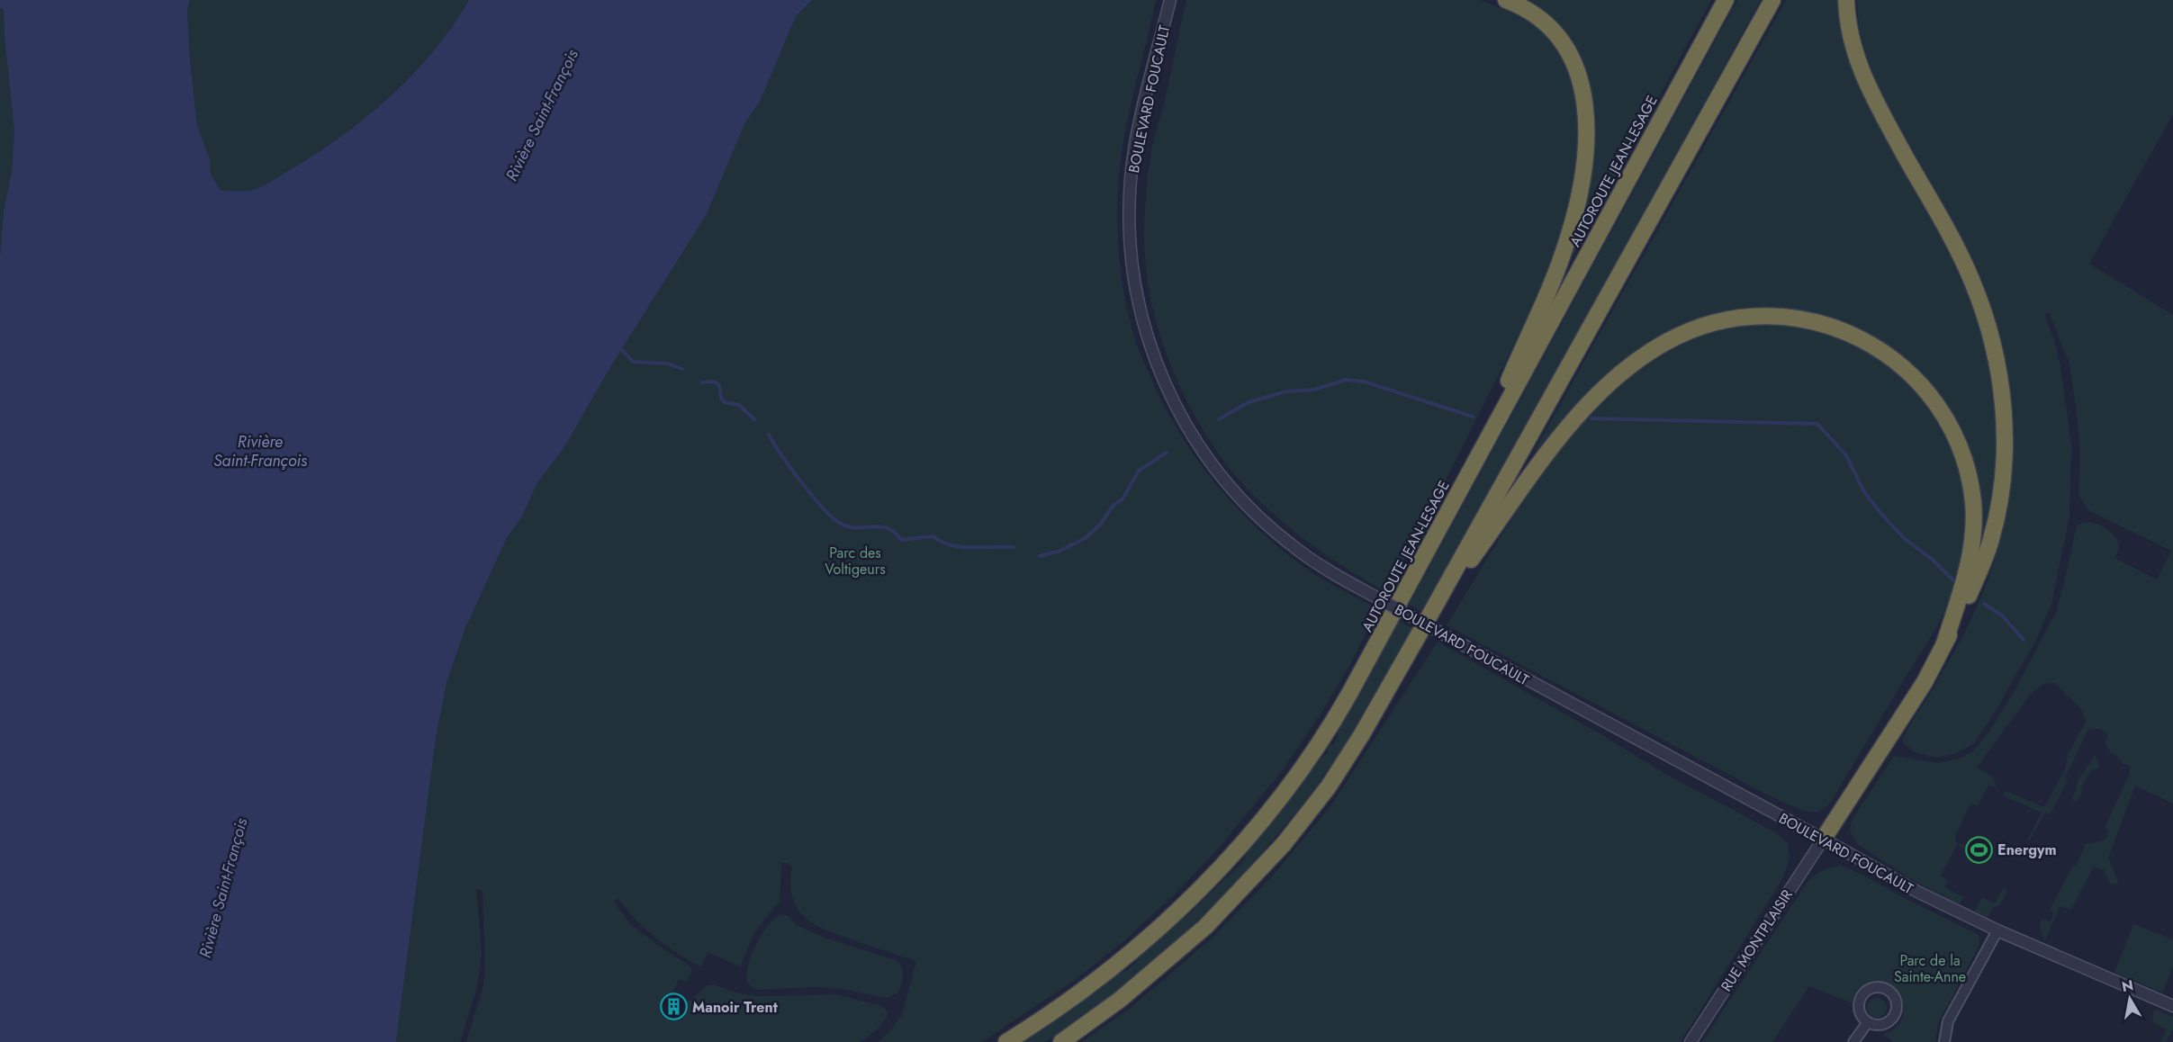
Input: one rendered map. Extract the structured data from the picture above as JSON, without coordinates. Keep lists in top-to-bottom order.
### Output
{
  "streets": {
    "highway": ["AUTOROUTE JEAN-LESAGE"],
    "street": ["BOULEVARD FOUCAULT", "RUE MONTPLAISIR"]
  },
  "crossings": [
    ["BOULEVARD FOUCAULT", "RUE MONTPLAISIR"]
  ],
  "water": ["Rivière Saint-François"],
  "parks": ["Parc des Voltigeurs", "Parc de la Sainte-Anne"],
  "places": {
    "sports": ["Energym"],
    "building": ["Manoir Trent"]
  },
  "north": "top"
}
